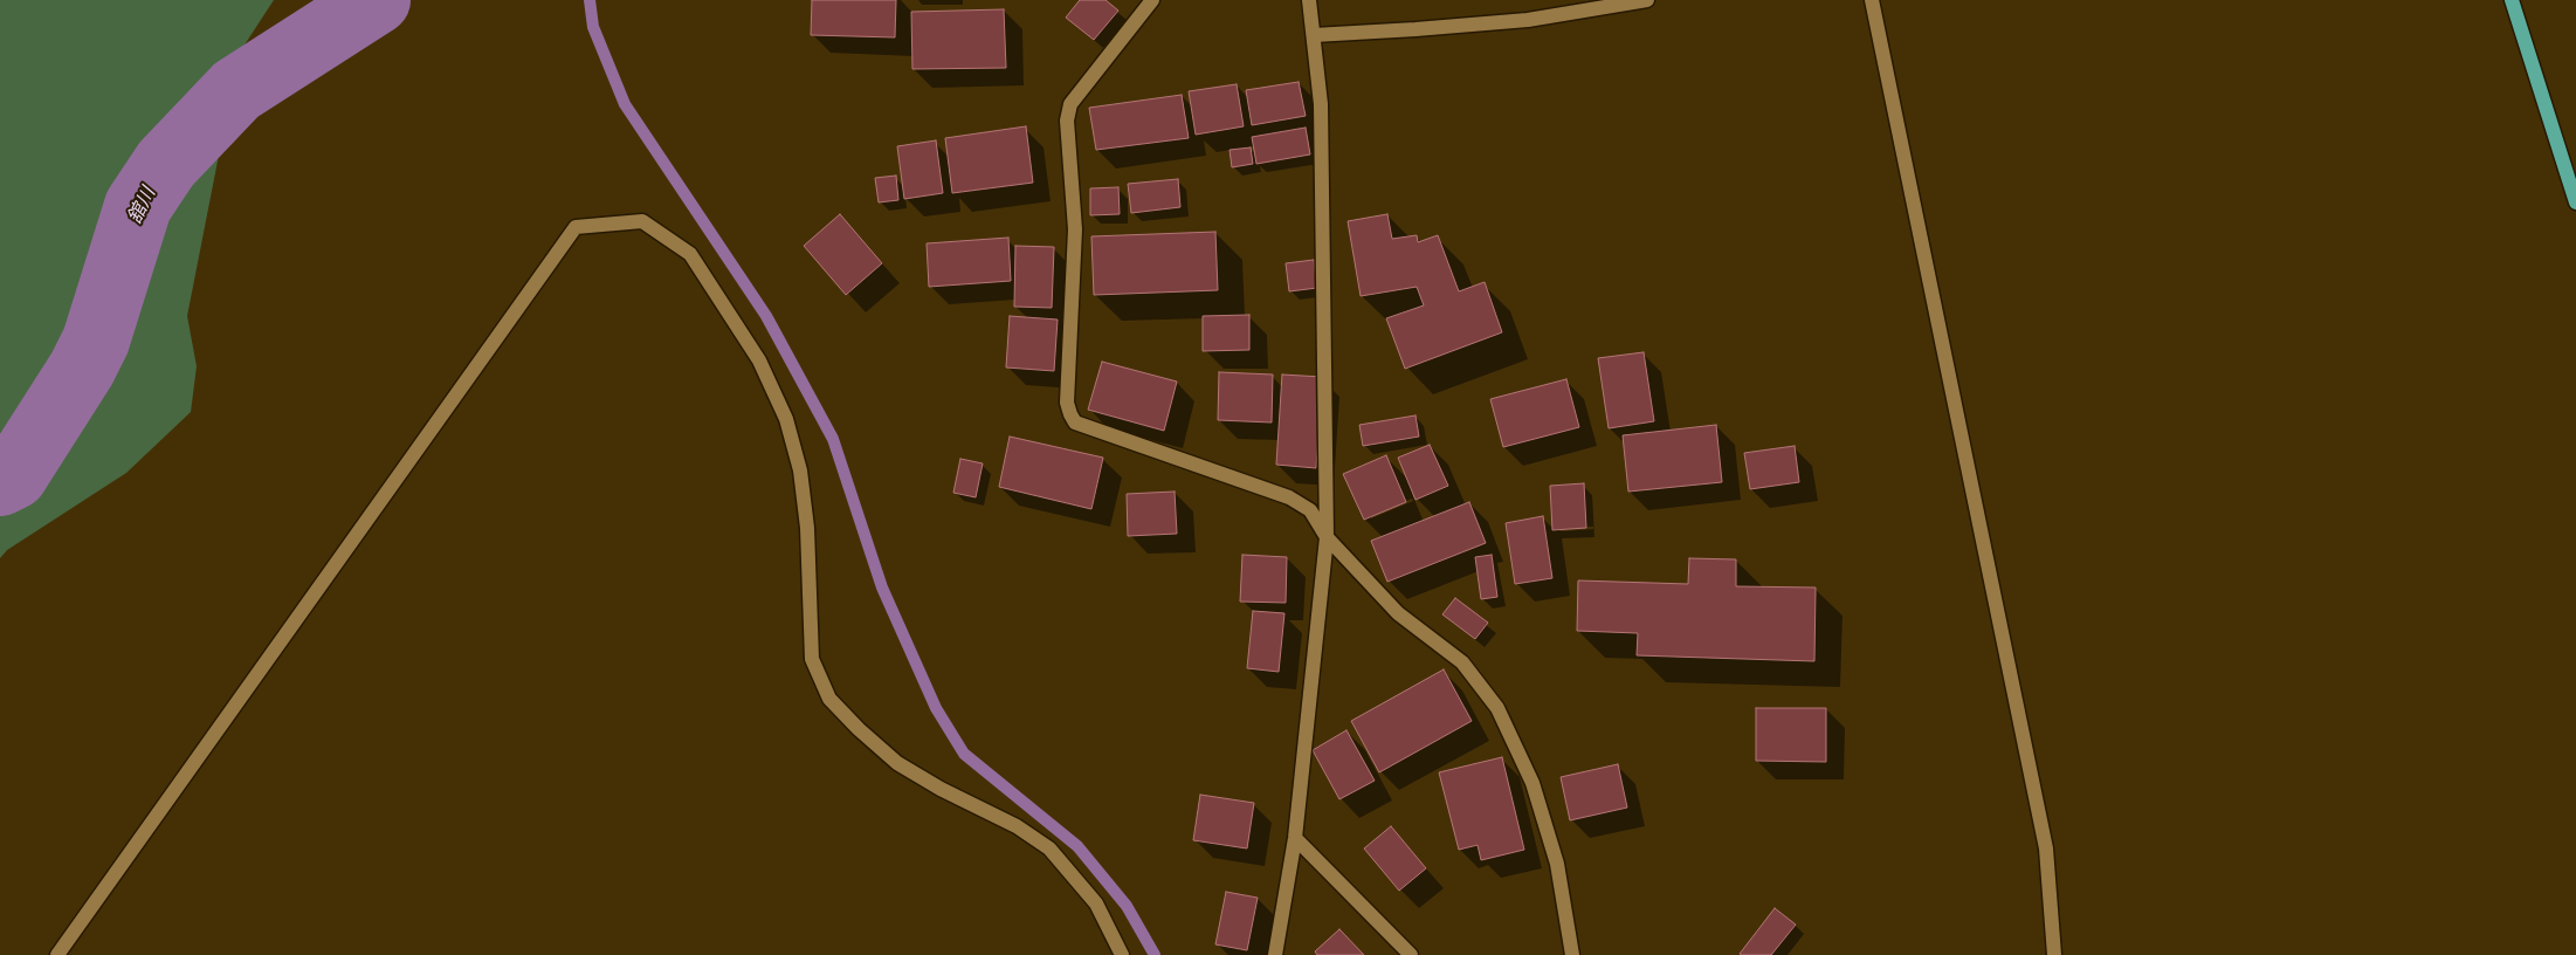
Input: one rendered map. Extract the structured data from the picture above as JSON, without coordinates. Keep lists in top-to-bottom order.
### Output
{
  "water": ["舘川"]
}
